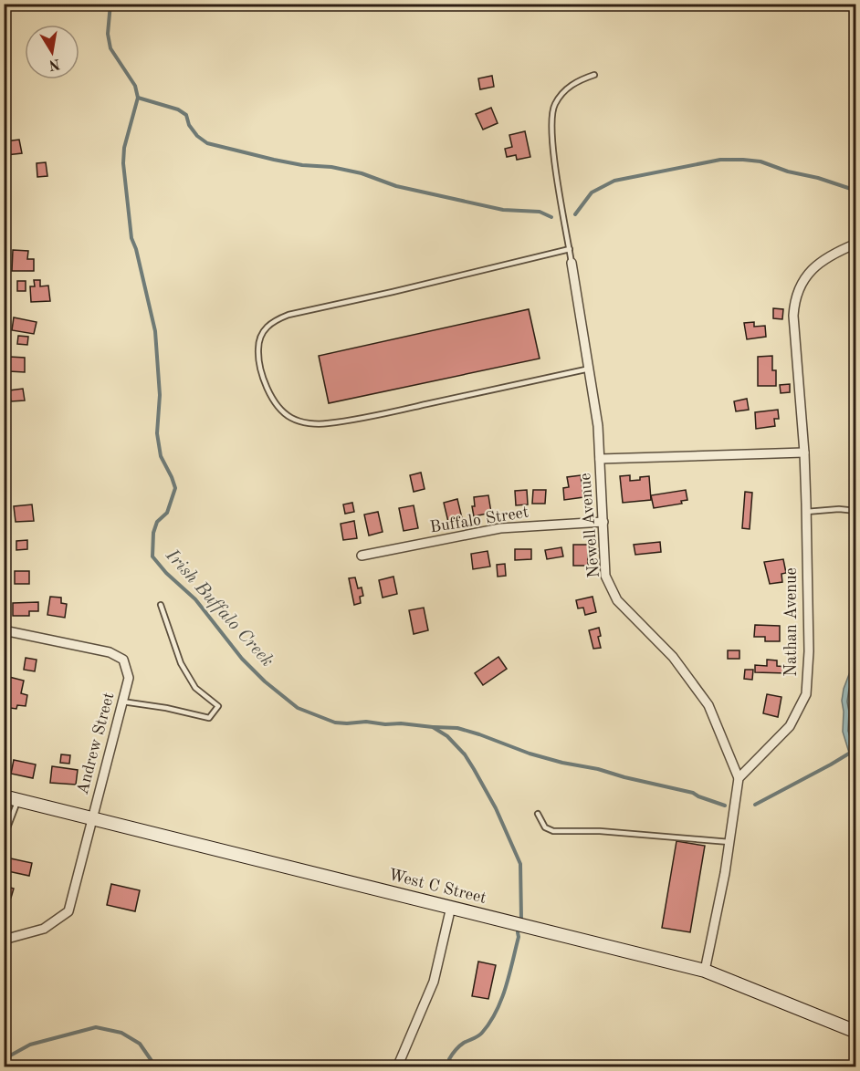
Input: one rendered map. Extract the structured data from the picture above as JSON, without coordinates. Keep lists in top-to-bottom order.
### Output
{
  "streets": {
    "main road": ["West C Street"],
    "street": [
      "Buffalo Street",
      "Newell Avenue",
      "Nathan Avenue",
      "Andrew Street"
    ]
  },
  "crossings": [
    ["Buffalo Street", "Newell Avenue"],
    ["Newell Avenue", "Nathan Avenue"],
    ["Andrew Street", "West C Street"]
  ],
  "water": ["Irish Buffalo Creek"],
  "north": "bottom"
}
